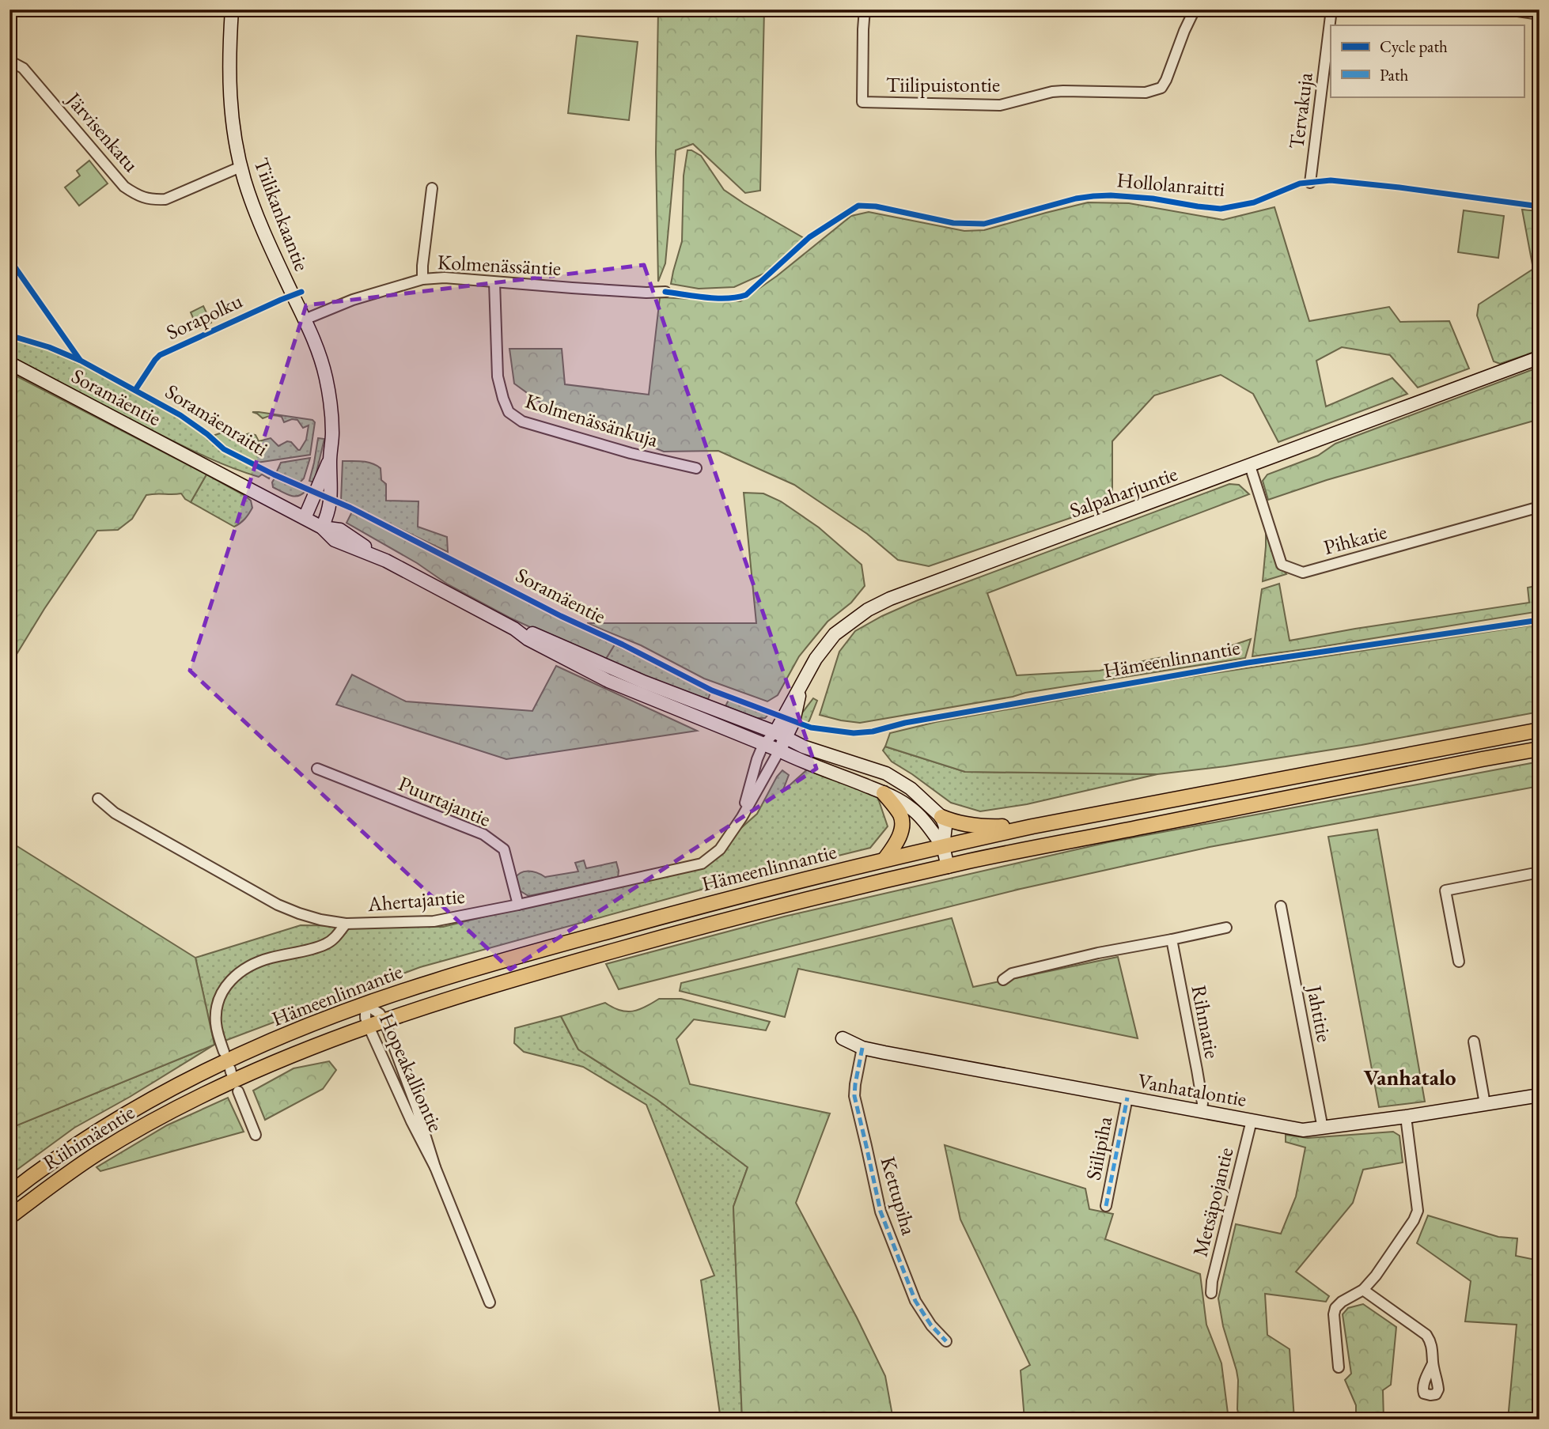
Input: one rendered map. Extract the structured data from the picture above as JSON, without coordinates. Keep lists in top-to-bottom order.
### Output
{
  "streets": {
    "main road": ["Hämeenlinnantie", "Riihimäentie"],
    "street": [
      "Tiilipuistontie",
      "Tervakuja",
      "Järvisenkatu",
      "Tiilikankaantie",
      "Kolmenässäntie",
      "Soramäentie",
      "Kolmenässänkuja",
      "Salpaharjuntie",
      "Pihkatie",
      "Puurtajantie",
      "Ahertajantie",
      "Jahtitie",
      "Rihmatie",
      "Hopeakalliontie",
      "Vanhatalontie",
      "Siilipiha",
      "Kettupiha",
      "Metsäpojantie"
    ],
    "cycle path": ["Hollolanraitti", "Sorapolku", "Soramäenraitti"]
  },
  "crossings": [
    ["Järvisenkatu", "Tiilikankaantie"],
    ["Tiilikankaantie", "Kolmenässäntie"],
    ["Tiilikankaantie", "Soramäentie"],
    ["Kolmenässäntie", "Kolmenässänkuja"],
    ["Soramäentie", "Salpaharjuntie"],
    ["Soramäentie", "Hämeenlinnantie"],
    ["Soramäentie", "Ahertajantie"],
    ["Salpaharjuntie", "Pihkatie"],
    ["Salpaharjuntie", "Ahertajantie"],
    ["Hämeenlinnantie", "Hopeakalliontie"],
    ["Hämeenlinnantie", "Riihimäentie"],
    ["Puurtajantie", "Ahertajantie"],
    ["Jahtitie", "Vanhatalontie"],
    ["Rihmatie", "Vanhatalontie"],
    ["Vanhatalontie", "Siilipiha"],
    ["Vanhatalontie", "Kettupiha"],
    ["Vanhatalontie", "Metsäpojantie"]
  ],
  "districts": ["Vanhatalo"],
  "legend": ["Cycle path", "Path"]
}
